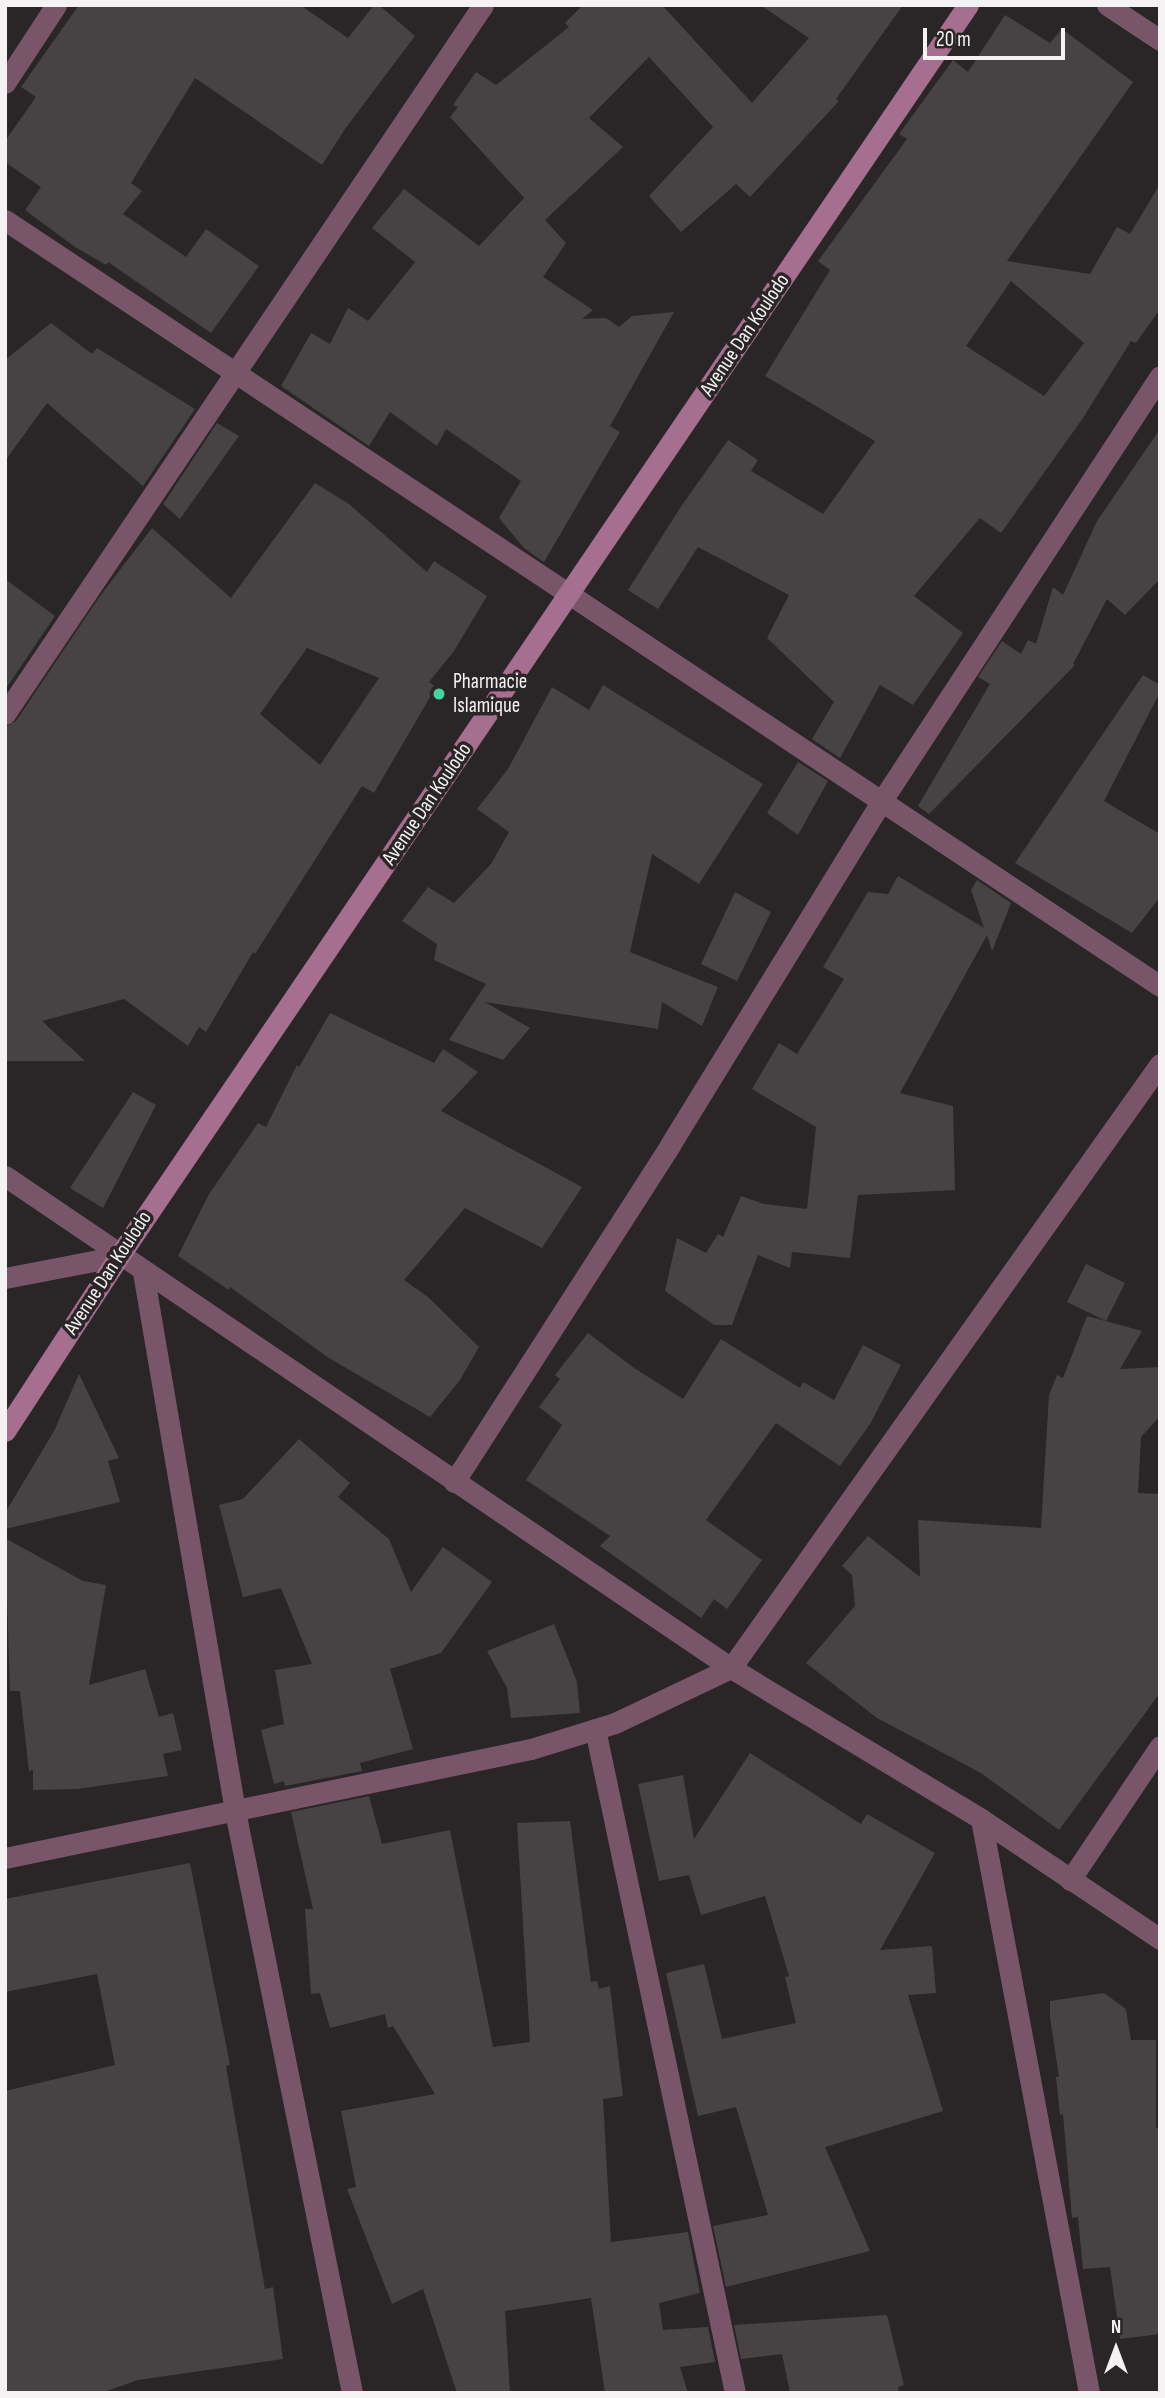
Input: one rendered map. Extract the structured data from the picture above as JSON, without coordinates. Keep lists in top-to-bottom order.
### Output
{
  "streets": {
    "street": ["Avenue Dan Koulodo"]
  },
  "places": ["Pharmacie Islamique"],
  "scale_bar": "20 m",
  "north": "top"
}
